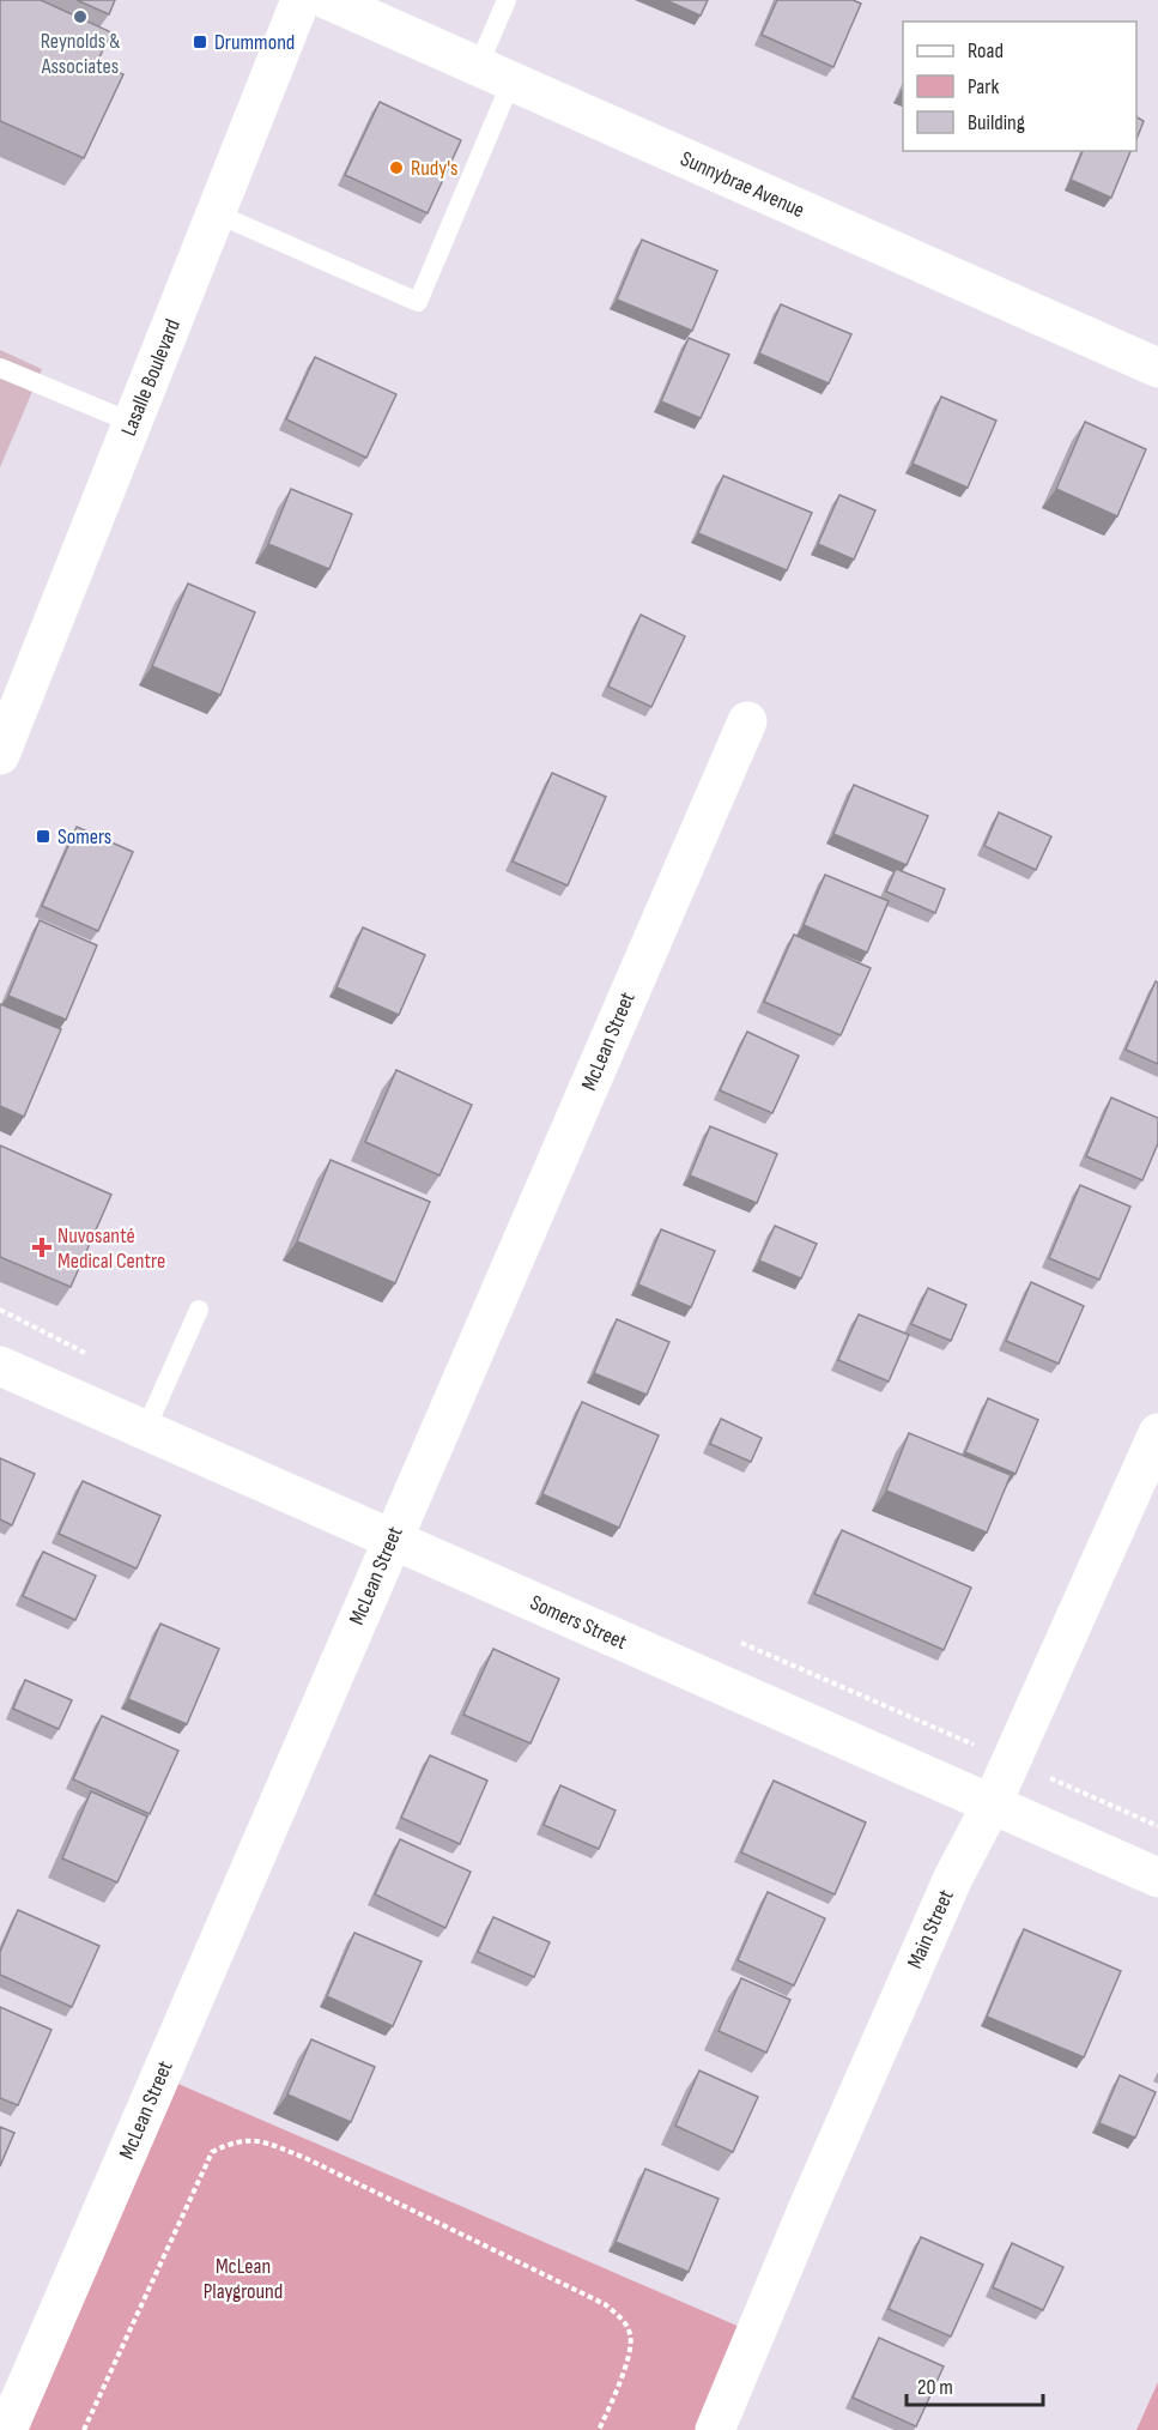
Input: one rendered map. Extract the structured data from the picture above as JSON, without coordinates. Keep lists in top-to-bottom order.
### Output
{
  "streets": {
    "street": [
      "Sunnybrae Avenue",
      "Lasalle Boulevard",
      "McLean Street",
      "Somers Street",
      "Main Street"
    ]
  },
  "crossings": [
    ["McLean Street", "Somers Street"],
    ["Somers Street", "Main Street"]
  ],
  "parks": ["McLean Playground"],
  "places": {
    "other": ["Reynolds & Associates", "Rudy's"],
    "transit": ["Drummond", "Somers"],
    "health": ["Nuvosanté Medical Centre"]
  },
  "legend": ["Road", "Park", "Building"],
  "scale_bar": "20 m"
}
